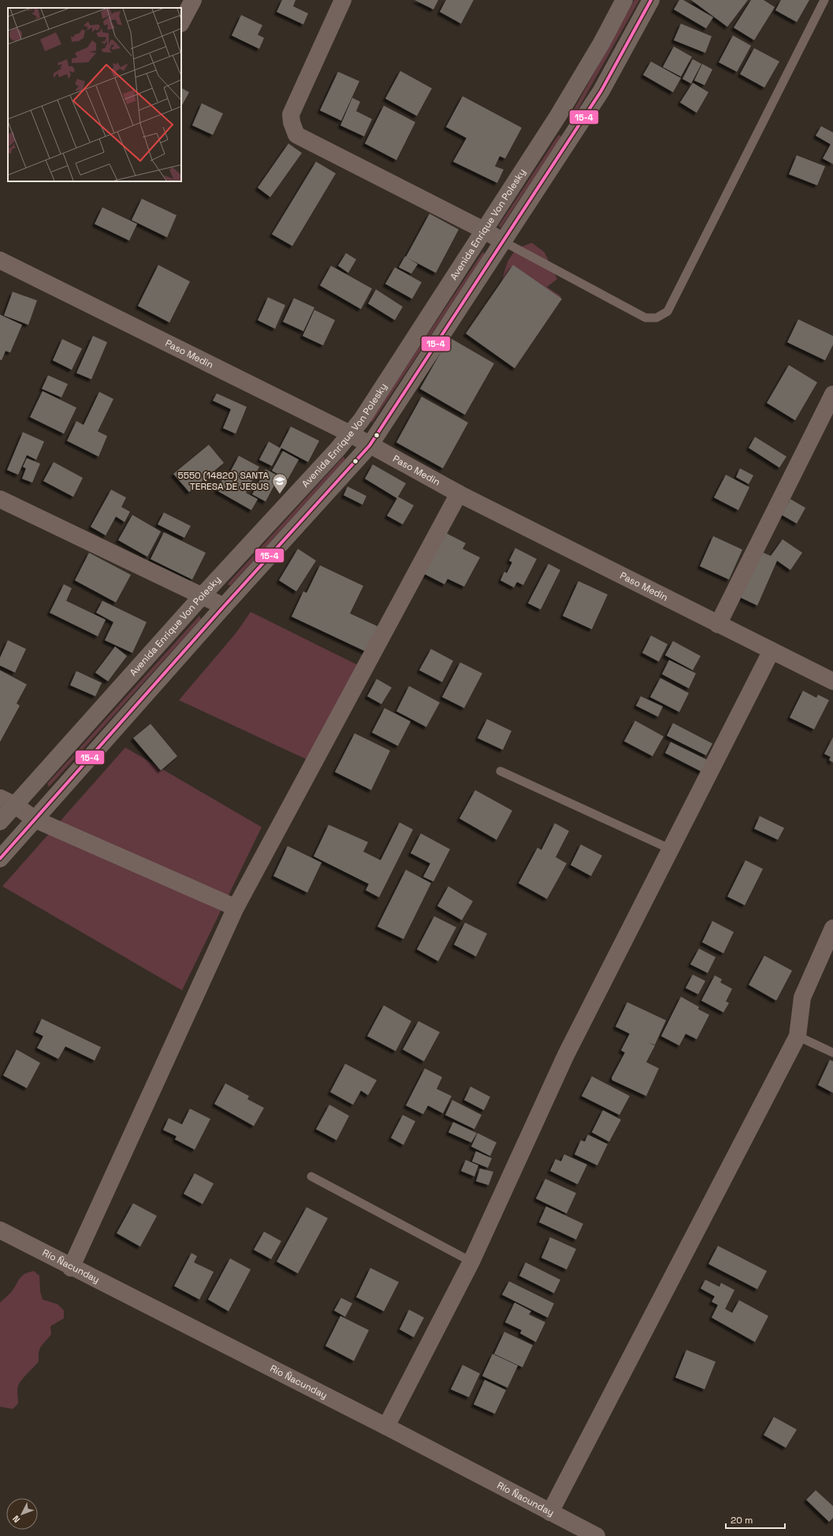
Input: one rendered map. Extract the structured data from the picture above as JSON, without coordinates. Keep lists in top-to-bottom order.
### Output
{
  "streets": {
    "main road": ["Avenida Enrique Von Polesky"],
    "street": ["Paso Medin", "Río Ñacunday"]
  },
  "crossings": [
    ["Avenida Enrique Von Polesky", "Paso Medin"]
  ],
  "places": {
    "school or university": ["5550 (14820) SANTA TERESA DE JESUS"]
  },
  "lines": ["transit line 15-4"],
  "scale_bar": "20 m",
  "north": "bottom left"
}
